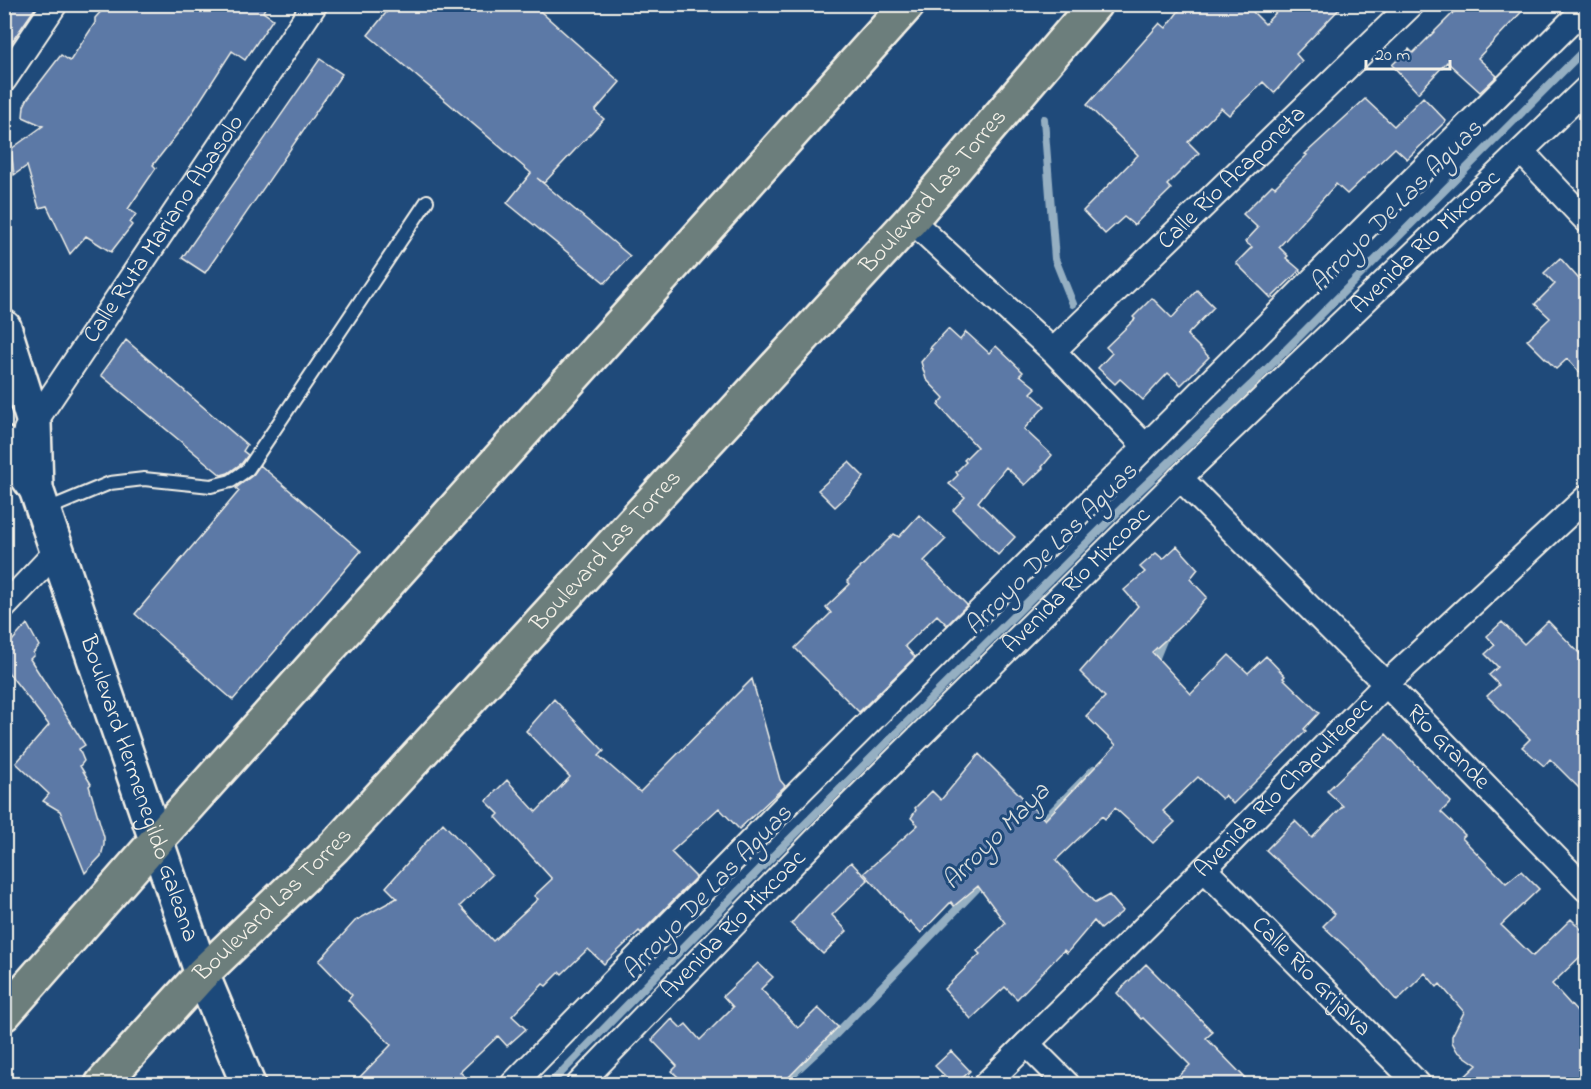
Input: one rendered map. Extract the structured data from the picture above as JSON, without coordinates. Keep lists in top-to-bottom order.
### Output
{
  "streets": {
    "main road": ["Boulevard Las Torres", "Boulevard Hermenegildo Galeana"],
    "street": [
      "Calle Río Acaponeta",
      "Calle Ruta Mariano Abasolo",
      "Avenida Río Mixcoac",
      "Río Grande",
      "Avenida Río Chapultepec",
      "Calle Río Grijalva"
    ]
  },
  "crossings": [
    ["Boulevard Las Torres", "Boulevard Hermenegildo Galeana"],
    ["Calle Ruta Mariano Abasolo", "Boulevard Hermenegildo Galeana"],
    ["Avenida Río Mixcoac", "Río Grande"],
    ["Río Grande", "Avenida Río Chapultepec"],
    ["Avenida Río Chapultepec", "Calle Río Grijalva"]
  ],
  "water": ["Arroyo De Las Aguas", "Arroyo Maya"],
  "scale_bar": "20 m"
}
